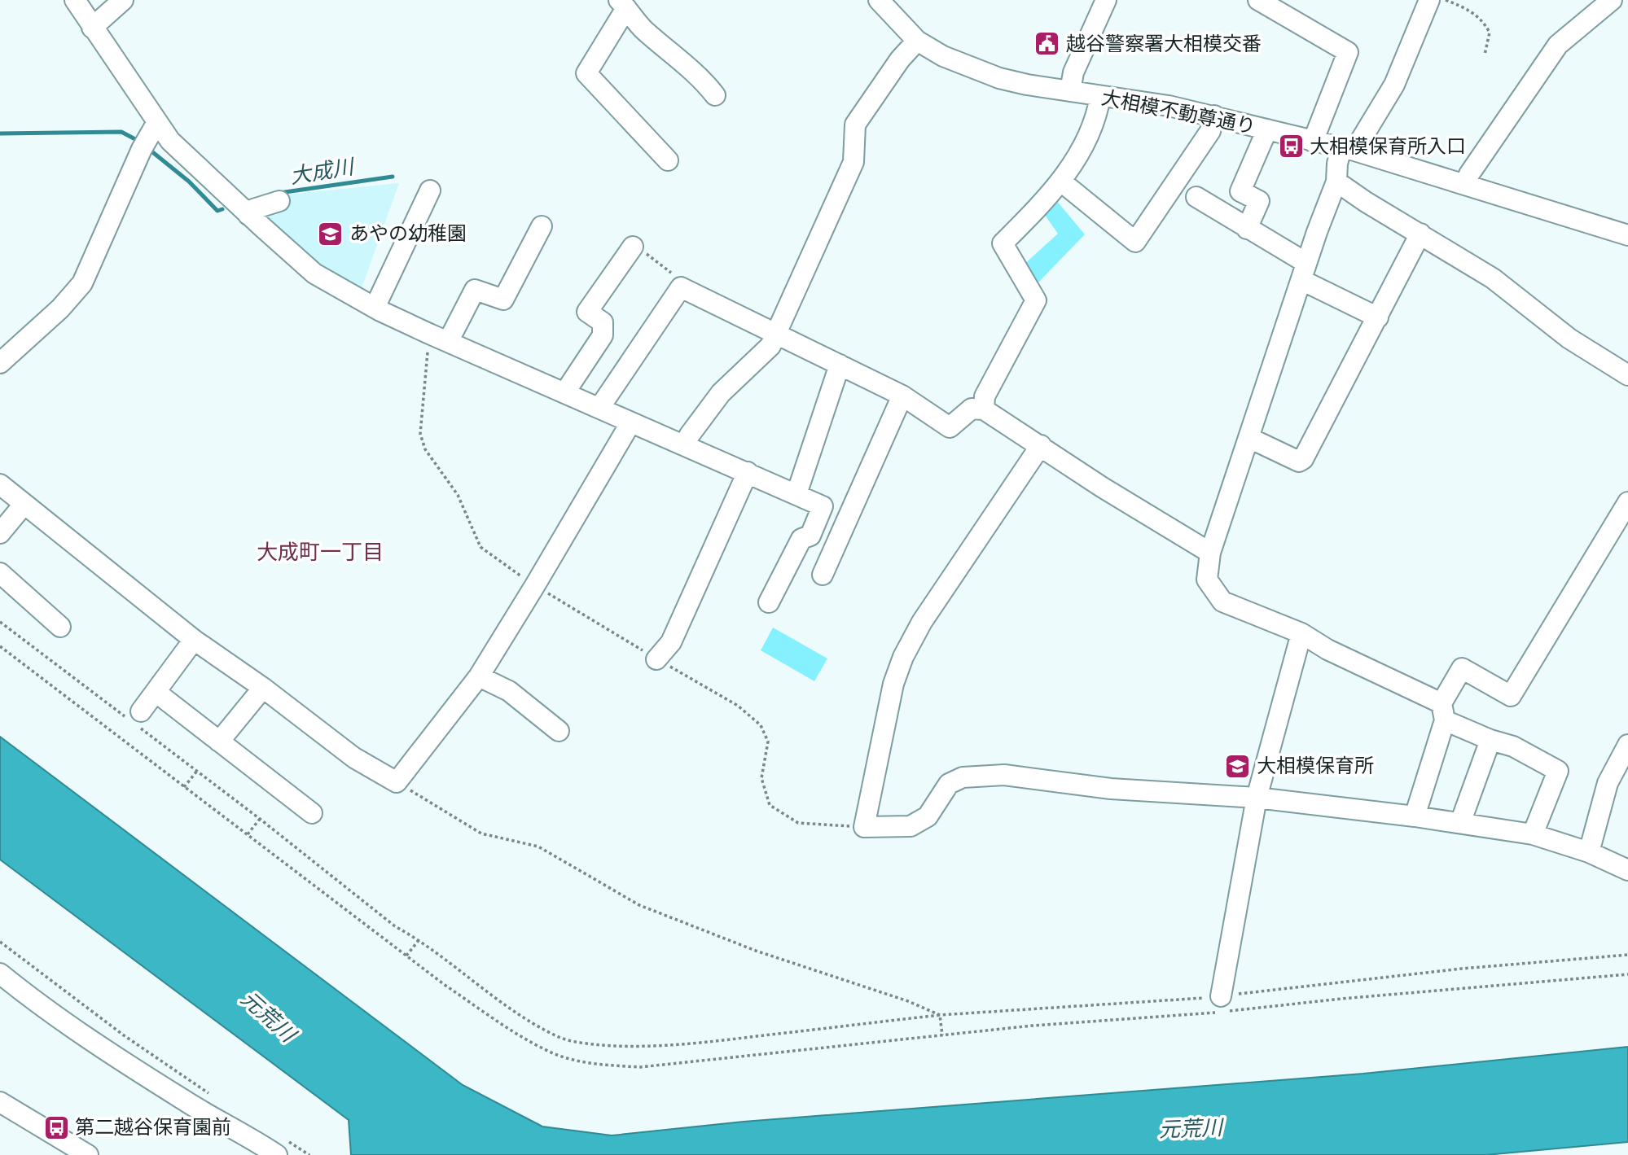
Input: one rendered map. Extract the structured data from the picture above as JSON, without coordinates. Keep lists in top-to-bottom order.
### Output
{
  "streets": {
    "street": ["大相模不動尊通り"]
  },
  "districts": ["大成町一丁目"],
  "water": ["大成川", "元荒川"],
  "places": {
    "public building": ["越谷警察署大相模交番"],
    "bus stop": ["大相模保育所入口", "第二越谷保育園前"],
    "school or university": ["あやの幼稚園", "大相模保育所"]
  }
}
